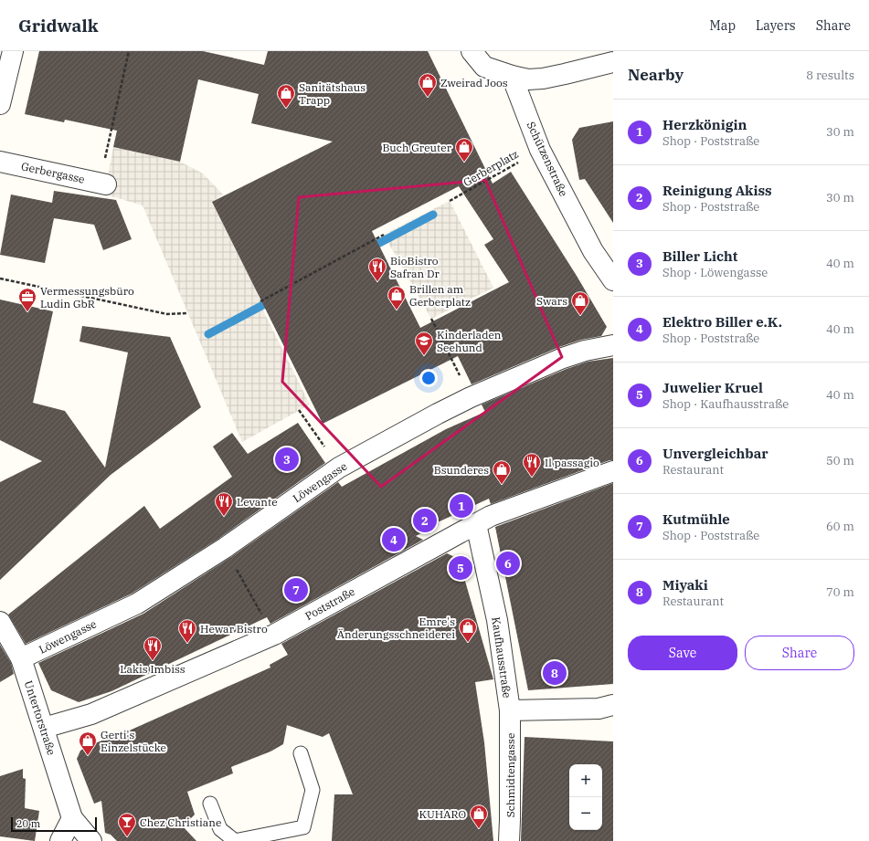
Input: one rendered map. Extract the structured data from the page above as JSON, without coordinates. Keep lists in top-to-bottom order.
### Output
{
  "streets": {
    "street": [
      "Schützenstraße",
      "Gerbergasse",
      "Löwengasse",
      "Poststraße",
      "Kaufhausstraße",
      "Untertorstraße",
      "Schmidtengasse"
    ],
    "path": ["Gerberplatz"]
  },
  "crossings": [
    ["Schützenstraße", "Gerberplatz"],
    ["Löwengasse", "Untertorstraße"],
    ["Poststraße", "Kaufhausstraße"],
    ["Poststraße", "Untertorstraße"],
    ["Kaufhausstraße", "Schmidtengasse"]
  ],
  "places": {
    "shop": [
      "Zweirad Joos",
      "Sanitätshaus Trapp",
      "Buch Greuter",
      "Brillen am Gerberplatz",
      "Swars",
      "Bsunderes",
      "Emre's Änderungsschneiderei",
      "Gerti's Einzelstücke",
      "KUHARO"
    ],
    "restaurant": [
      "BioBistro Safran Dr",
      "Il passagio",
      "Levante",
      "Hewar Bistro",
      "Lakis Imbiss"
    ],
    "office": ["Vermessungsbüro Ludin GbR"],
    "school or university": ["Kinderladen Seehund"],
    "bar": ["Chez Christiane"]
  },
  "scale_bar": "20 m",
  "page": {
    "header": "Gridwalk",
    "nav": ["Map", "Layers", "Share"],
    "heading": ["Nearby", "8 results"],
    "list": [
      {
        "mark": "1",
        "name": "Herzkönigin",
        "note": "Shop · Poststraße",
        "value": "30 m"
      },
      {
        "mark": "2",
        "name": "Reinigung Akiss",
        "note": "Shop · Poststraße",
        "value": "30 m"
      },
      {
        "mark": "3",
        "name": "Biller Licht",
        "note": "Shop · Löwengasse",
        "value": "40 m"
      },
      {
        "mark": "4",
        "name": "Elektro Biller e.K.",
        "note": "Shop · Poststraße",
        "value": "40 m"
      },
      {
        "mark": "5",
        "name": "Juwelier Kruel",
        "note": "Shop · Kaufhausstraße",
        "value": "40 m"
      },
      {
        "mark": "6",
        "name": "Unvergleichbar",
        "note": "Restaurant",
        "value": "50 m"
      },
      {
        "mark": "7",
        "name": "Kutmühle",
        "note": "Shop · Poststraße",
        "value": "60 m"
      },
      {
        "mark": "8",
        "name": "Miyaki",
        "note": "Restaurant",
        "value": "70 m"
      }
    ],
    "pins": [
      "3",
      "1",
      "2",
      "4",
      "6",
      "5",
      "7",
      "8"
    ],
    "buttons": ["Save", "Share"],
    "map_buttons": ["+", "−"],
    "scale": "20 m"
  }
}
